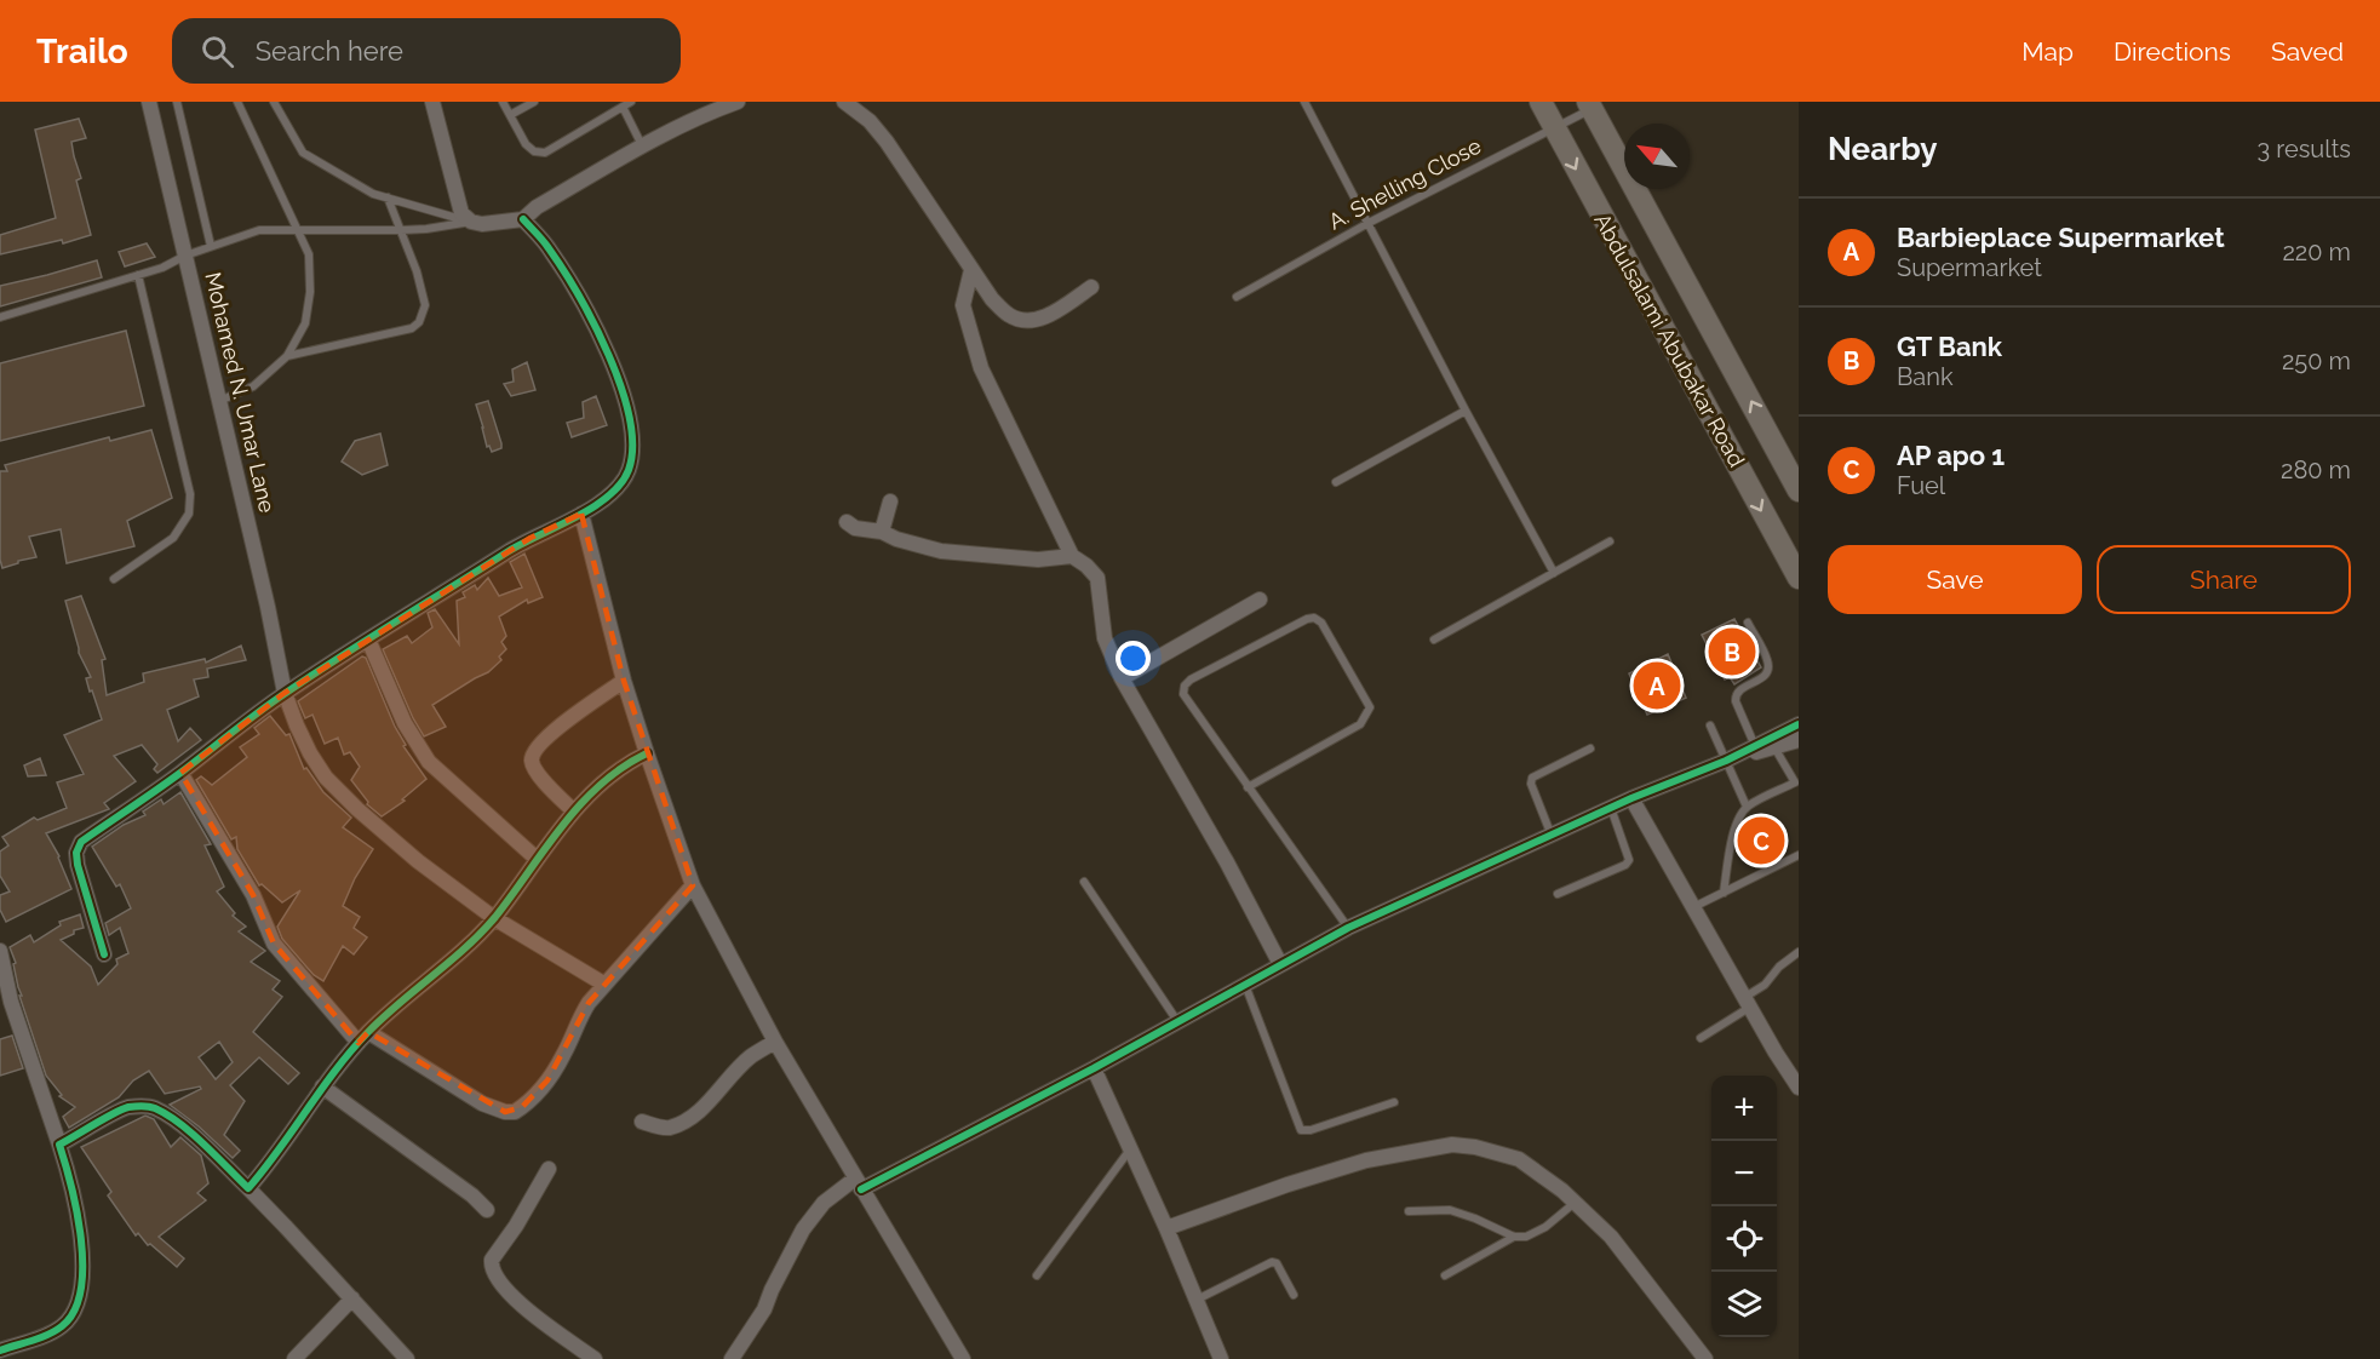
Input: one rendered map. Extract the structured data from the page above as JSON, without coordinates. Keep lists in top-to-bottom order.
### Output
{
  "streets": {
    "main road": ["Abdulsalami Abubakar Road"],
    "street": ["Mohamed N. Umar Lane"],
    "lane": ["A. Shelling Close"]
  },
  "crossings": [
    ["A. Shelling Close", "Abdulsalami Abubakar Road"]
  ],
  "north": "top left",
  "page": {
    "header": "Trailo",
    "search": "Search here",
    "nav": ["Map", "Directions", "Saved"],
    "heading": ["Nearby", "3 results"],
    "list": [
      {
        "mark": "A",
        "name": "Barbieplace Supermarket",
        "note": "Supermarket",
        "value": "220 m"
      },
      {
        "mark": "B",
        "name": "GT Bank",
        "note": "Bank",
        "value": "250 m"
      },
      {
        "mark": "C",
        "name": "AP apo 1",
        "note": "Fuel",
        "value": "280 m"
      }
    ],
    "buttons": ["Save", "Share"],
    "pins": ["B", "A", "C"],
    "map_buttons": ["+", "−"]
  }
}
